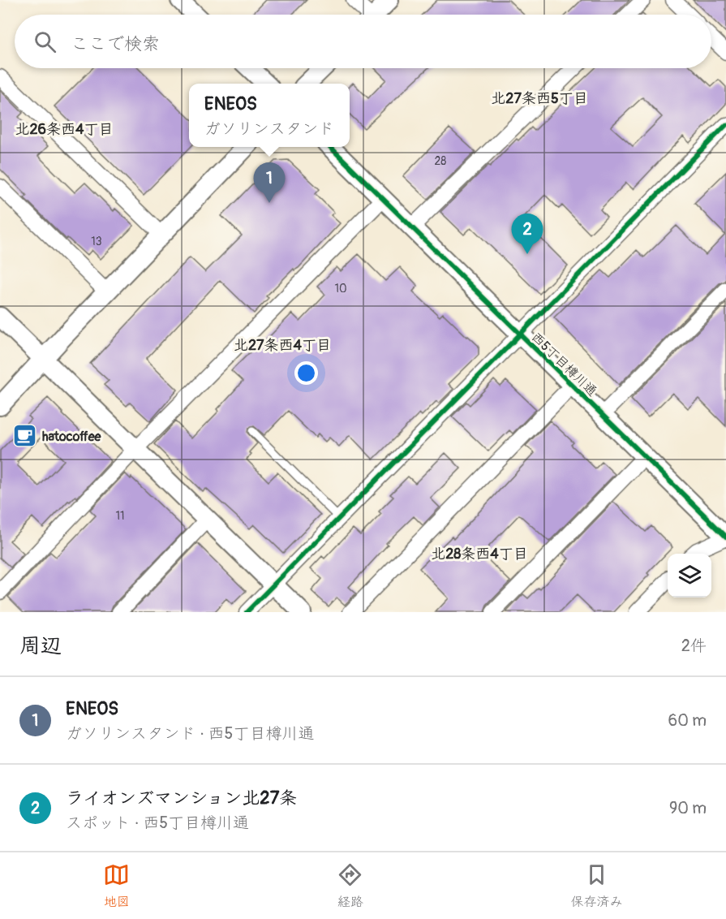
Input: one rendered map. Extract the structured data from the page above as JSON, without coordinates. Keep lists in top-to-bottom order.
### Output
{
  "streets": {
    "street": ["西5丁目樽川通"]
  },
  "districts": [
    "北27条西5丁目",
    "北26条西4丁目",
    "北27条西4丁目",
    "北28条西4丁目"
  ],
  "places": {
    "cafe": ["hatocoffee"]
  },
  "house_numbers": [
    "28",
    "13",
    "10",
    "11"
  ],
  "page": {
    "search": "ここで検索",
    "popup": ["ENEOS", "ガソリンスタンド"],
    "pins": ["1", "2"],
    "heading": ["周辺", "2件"],
    "list": [
      {
        "mark": "1",
        "name": "ENEOS",
        "note": "ガソリンスタンド · 西5丁目樽川通",
        "value": "60 m"
      },
      {
        "mark": "2",
        "name": "ライオンズマンション北27条",
        "note": "スポット · 西5丁目樽川通",
        "value": "90 m"
      }
    ],
    "nav": ["地図", "経路", "保存済み"]
  }
}
